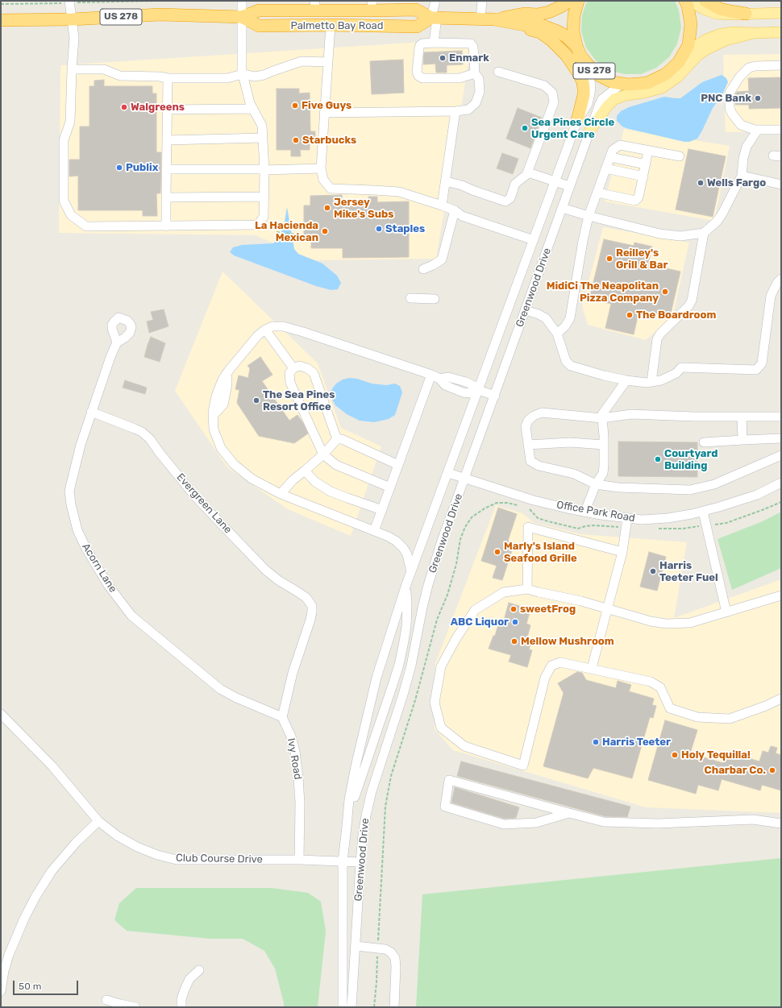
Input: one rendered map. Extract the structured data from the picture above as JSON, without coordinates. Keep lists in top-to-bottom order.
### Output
{
  "streets": {
    "highway": ["US 278", "Palmetto Bay Road"],
    "street": [
      "Greenwood Drive",
      "Evergreen Lane",
      "Office Park Road",
      "Acorn Lane",
      "Ivy Road",
      "Club Course Drive"
    ]
  },
  "crossings": [
    ["US 278", "Palmetto Bay Road"],
    ["US 278", "Greenwood Drive"],
    ["Greenwood Drive", "Office Park Road"],
    ["Greenwood Drive", "Club Course Drive"],
    ["Evergreen Lane", "Acorn Lane"],
    ["Evergreen Lane", "Ivy Road"],
    ["Acorn Lane", "Ivy Road"],
    ["Ivy Road", "Club Course Drive"]
  ],
  "places": [
    "Enmark",
    "PNC Bank",
    "Five Guys",
    "Walgreens",
    "Sea Pines Circle Urgent Care",
    "Starbucks",
    "Publix",
    "Wells Fargo",
    "Jersey Mike's Subs",
    "Staples",
    "La Hacienda Mexican",
    "Reilley's Grill & Bar",
    "MidiCi The Neapolitan Pizza Company",
    "The Boardroom",
    "The Sea Pines Resort Office",
    "Courtyard Building",
    "Marly's Island Seafood Grille",
    "Harris Teeter Fuel",
    "sweetFrog",
    "ABC Liquor",
    "Mellow Mushroom",
    "Harris Teeter",
    "Holy Tequilla!",
    "Charbar Co."
  ],
  "scale_bar": "50 m"
}
